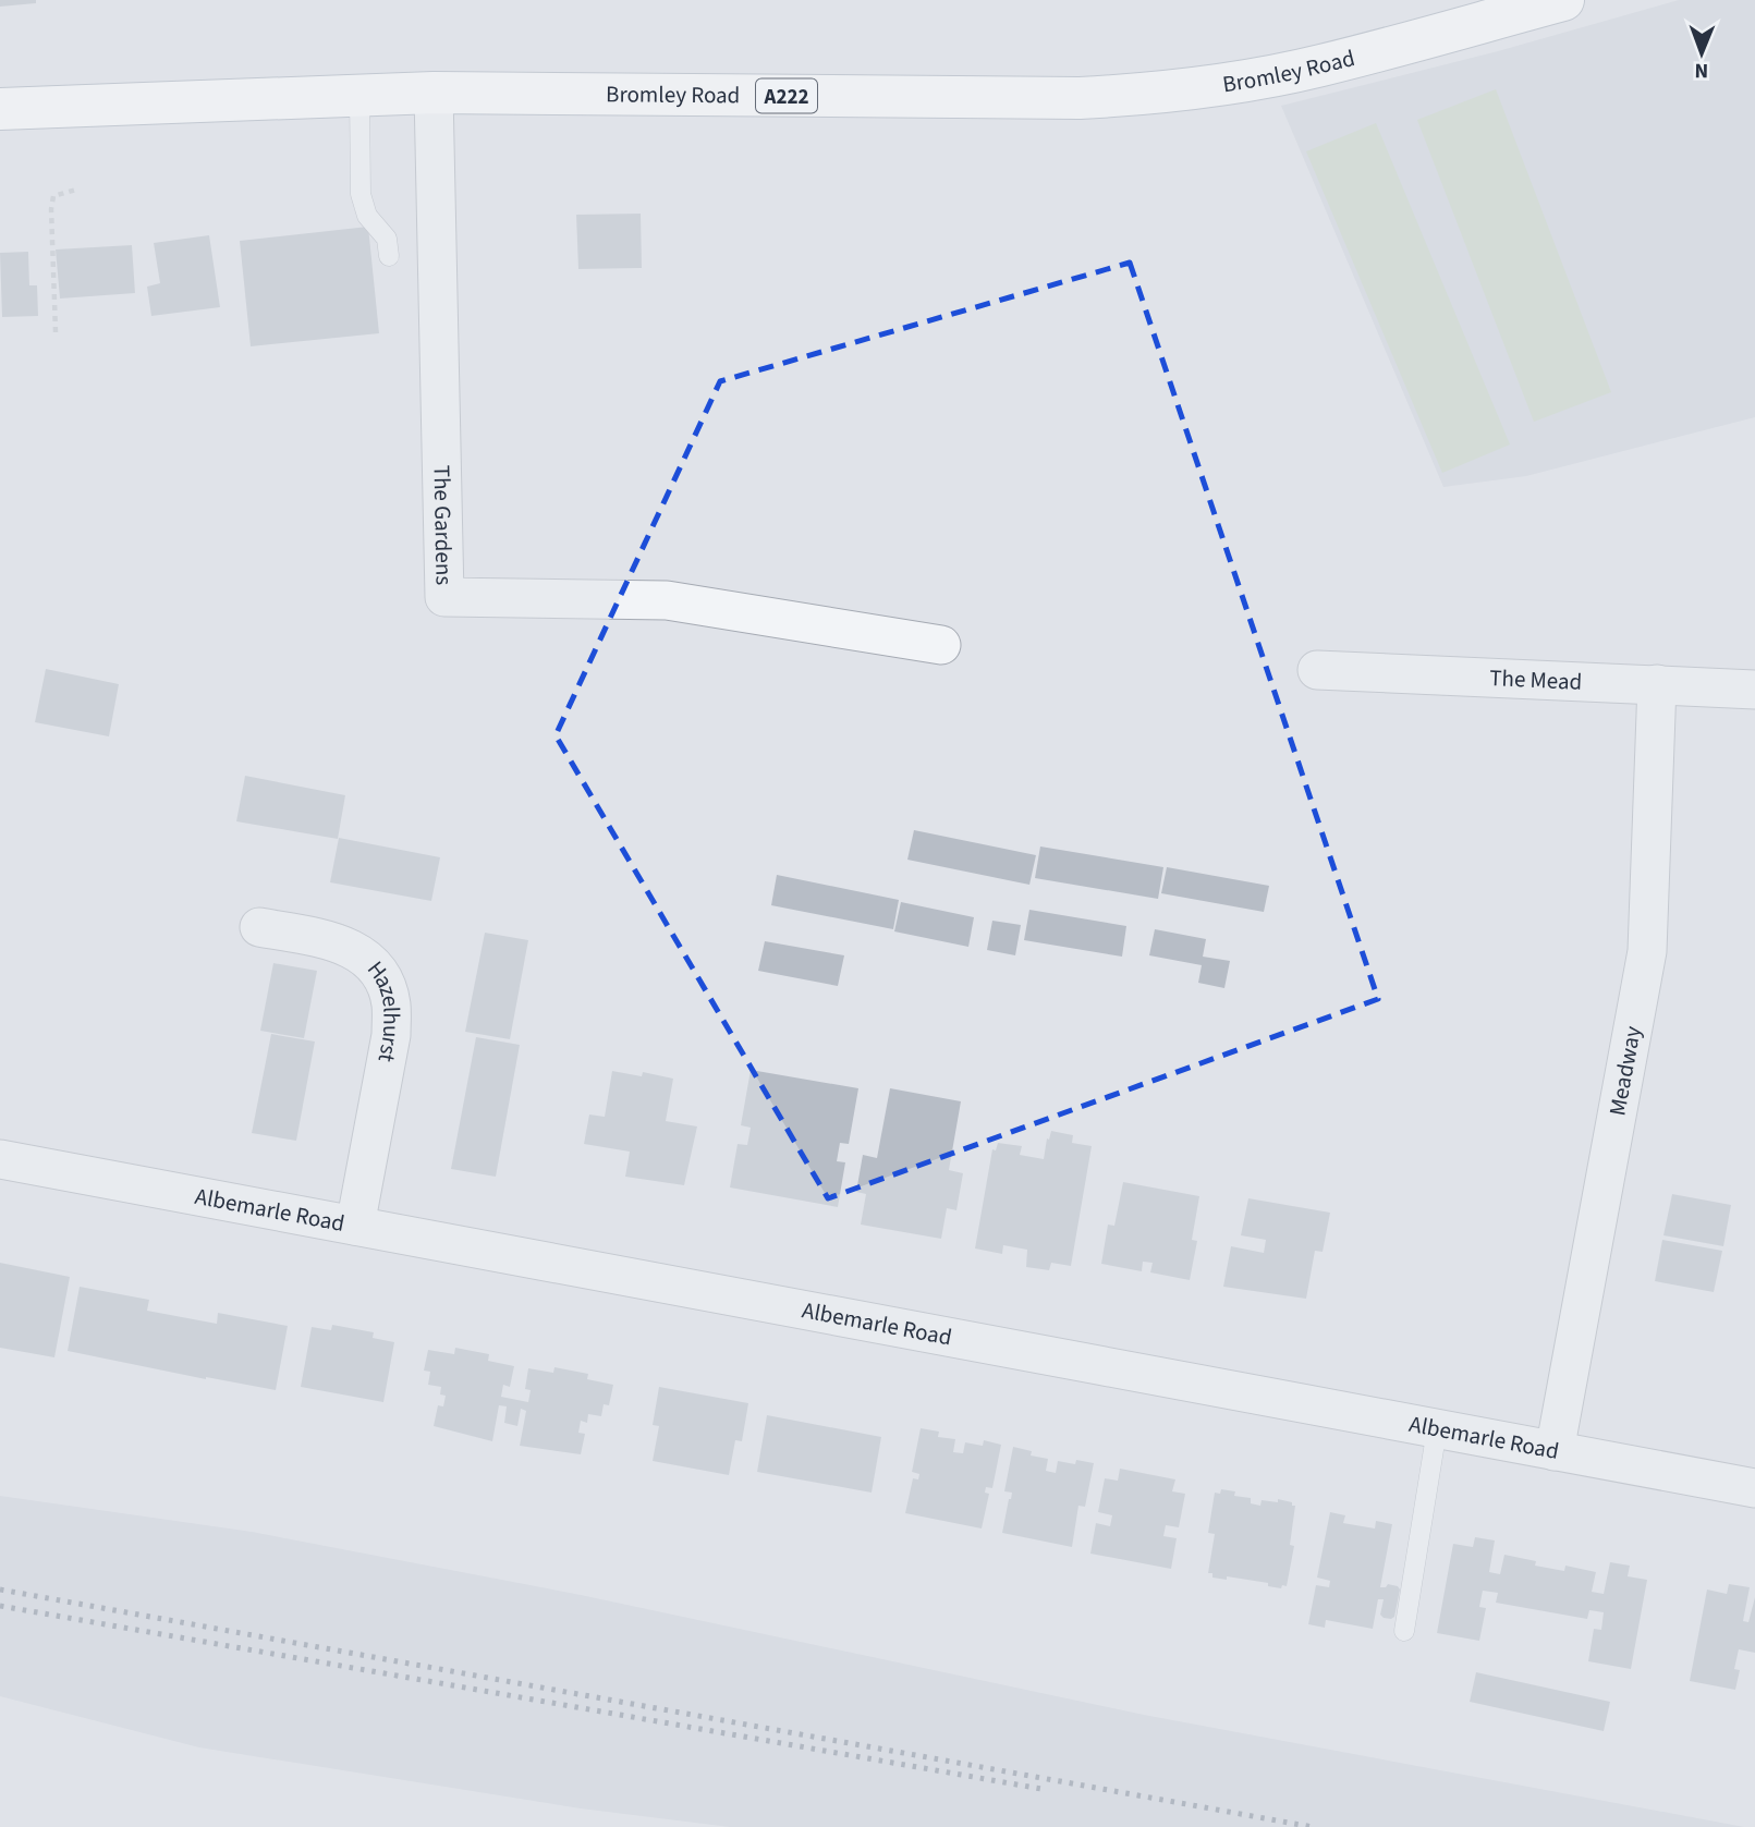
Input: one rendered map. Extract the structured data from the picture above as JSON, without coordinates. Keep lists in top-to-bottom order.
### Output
{
  "streets": {
    "main road": ["Bromley Road", "A222"],
    "street": [
      "The Gardens",
      "The Mead",
      "Hazelhurst",
      "Meadway",
      "Albemarle Road"
    ]
  },
  "crossings": [
    ["Bromley Road", "The Gardens"],
    ["The Mead", "Meadway"],
    ["Hazelhurst", "Albemarle Road"],
    ["Meadway", "Albemarle Road"]
  ],
  "north": "bottom"
}
